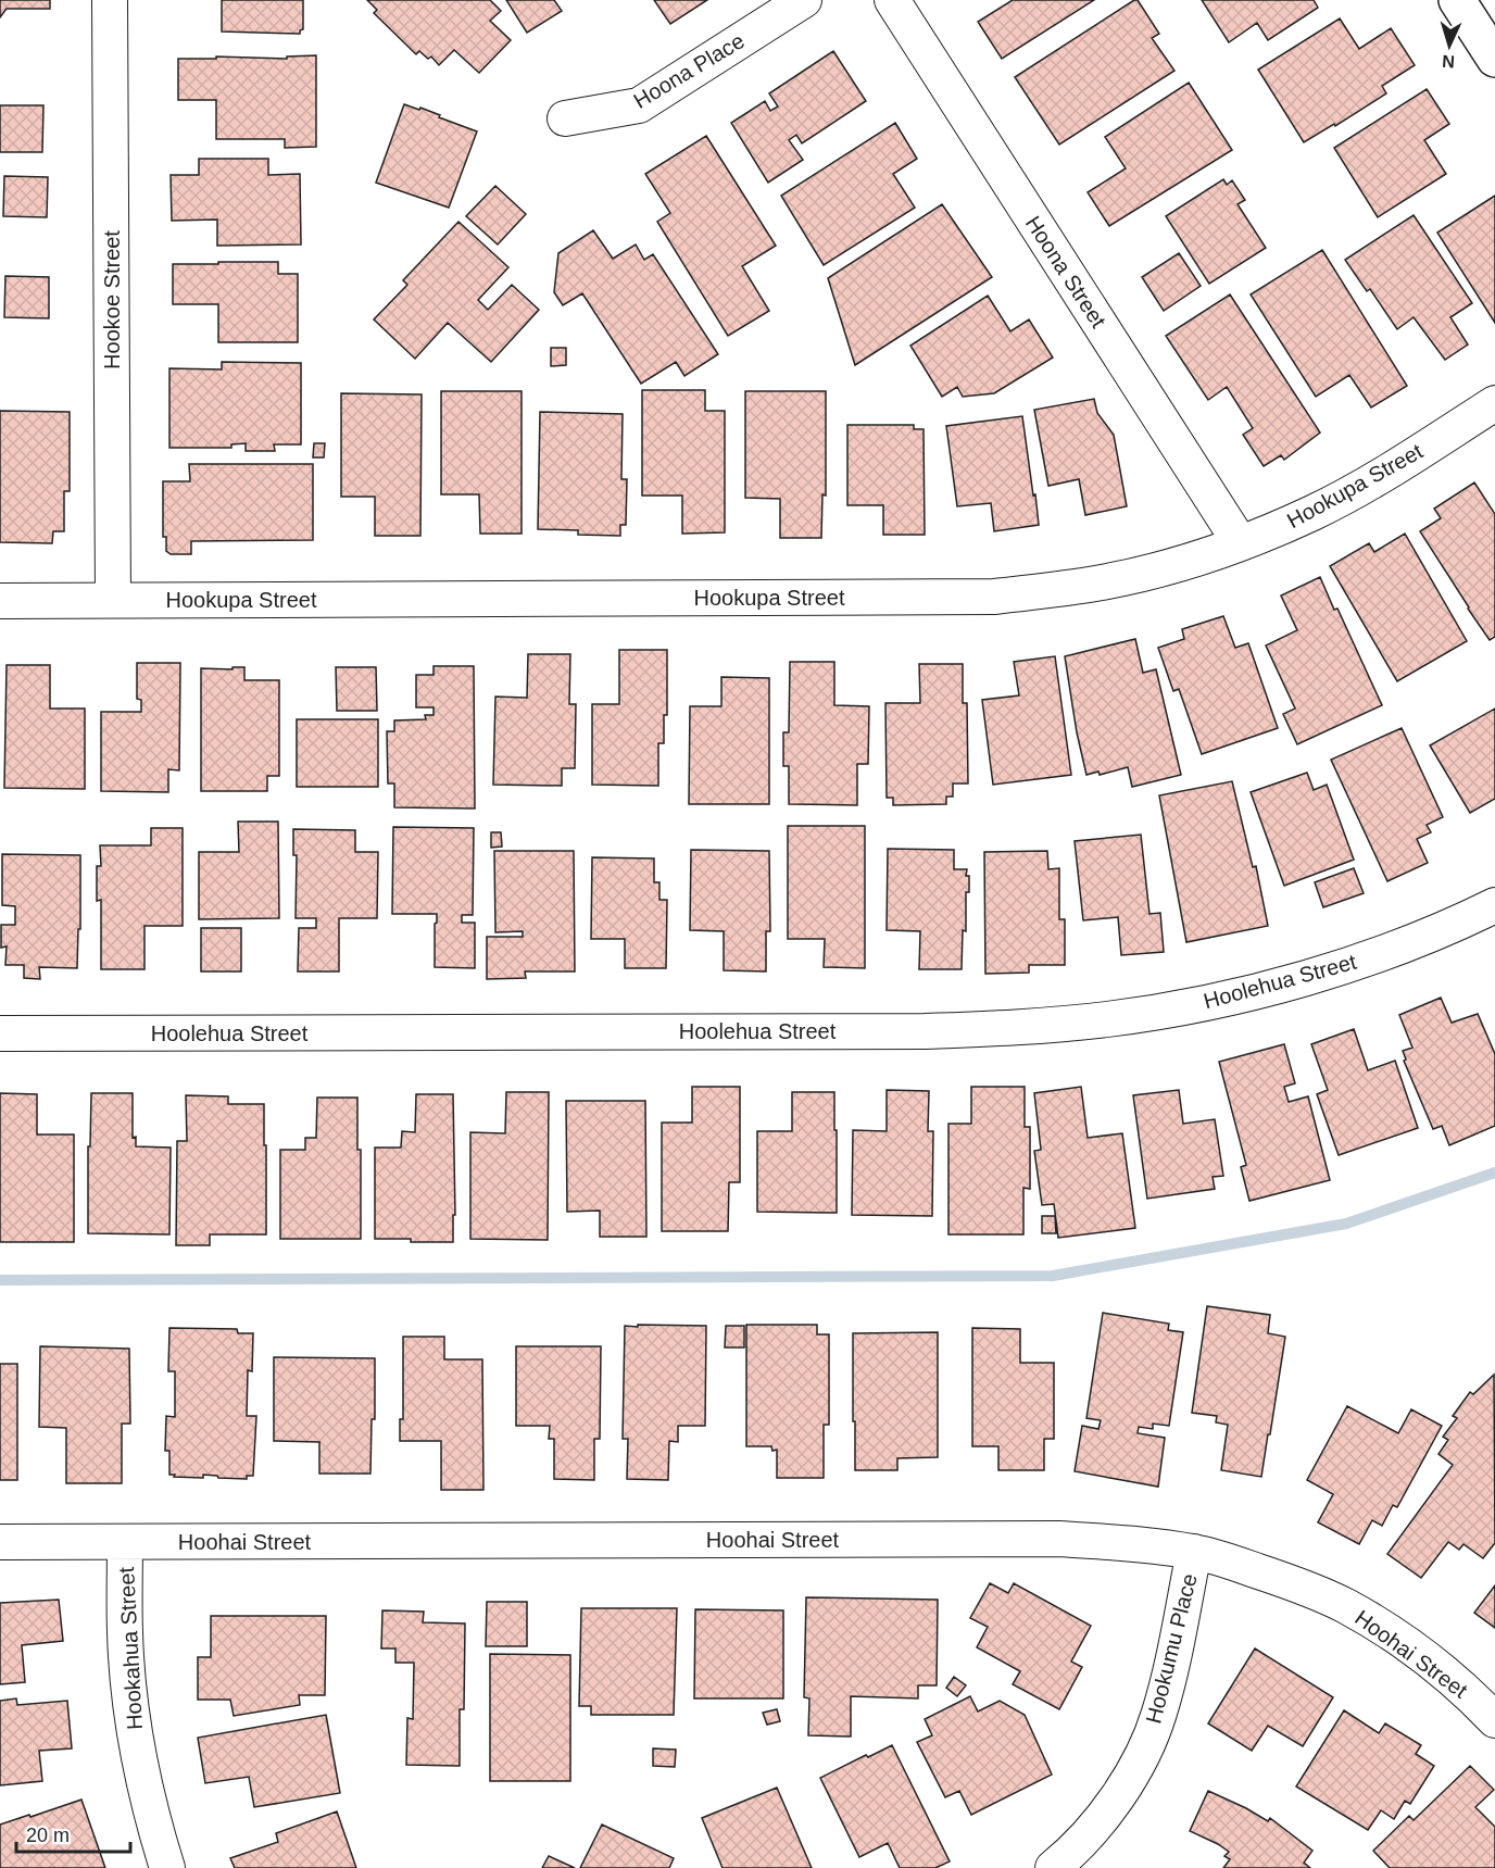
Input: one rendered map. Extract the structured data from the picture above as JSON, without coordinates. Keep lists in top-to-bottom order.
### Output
{
  "streets": {
    "street": [
      "Hoona Place",
      "Hoona Street",
      "Hookoe Street",
      "Hookupa Street",
      "Hoolehua Street",
      "Hoohai Street",
      "Hookahua Street",
      "Hookumu Place"
    ]
  },
  "crossings": [
    ["Hoona Street", "Hookupa Street"],
    ["Hookoe Street", "Hookupa Street"],
    ["Hoohai Street", "Hookahua Street"],
    ["Hoohai Street", "Hookumu Place"]
  ],
  "scale_bar": "20 m",
  "north": "bottom"
}
